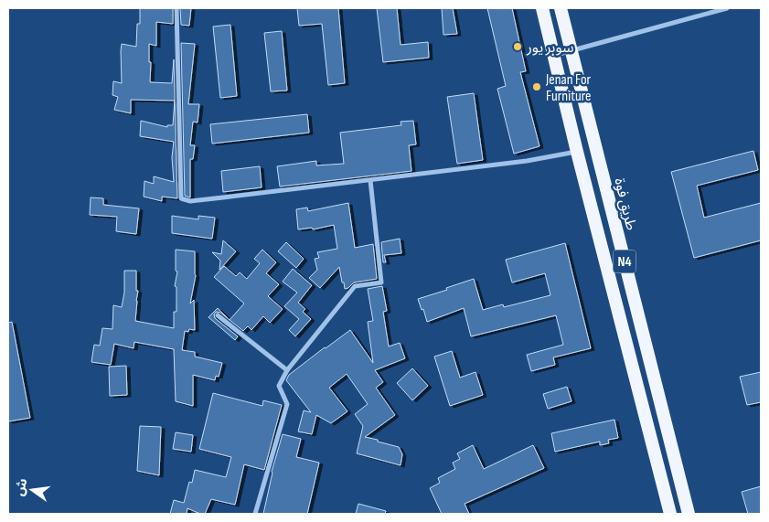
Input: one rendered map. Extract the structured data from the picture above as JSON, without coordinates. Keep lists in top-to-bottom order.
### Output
{
  "streets": {
    "highway": ["طريق فوة", "N4"]
  },
  "places": ["سوبر يور", "Jenan For Furniture"],
  "north": "left"
}
